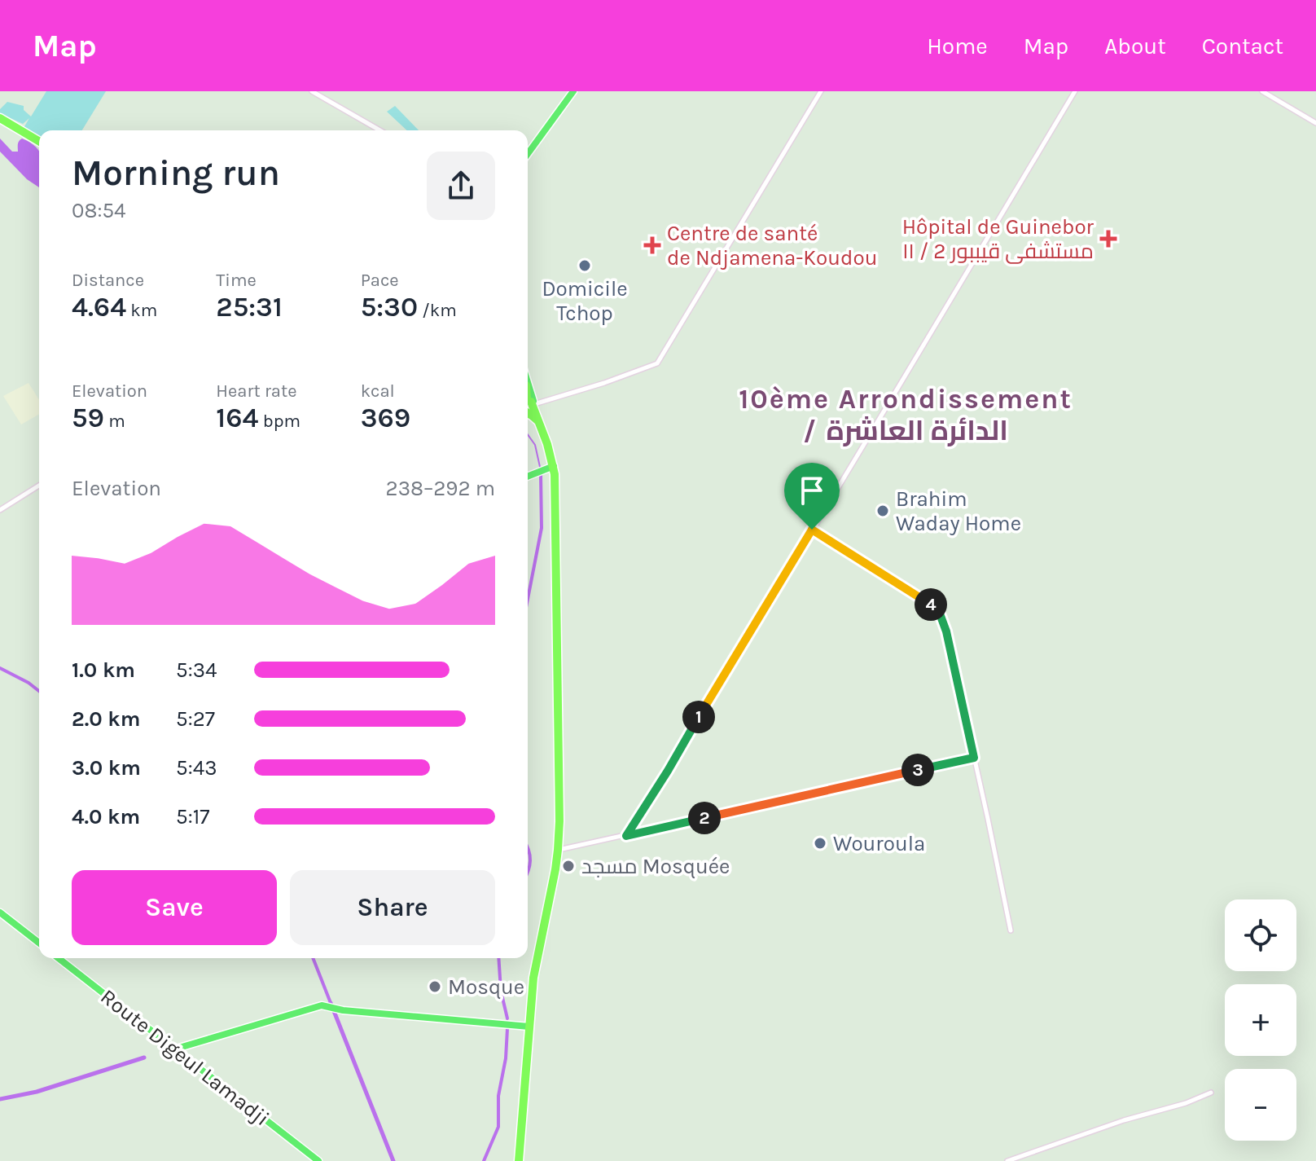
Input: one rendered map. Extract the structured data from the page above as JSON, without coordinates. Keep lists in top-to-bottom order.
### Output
{
  "streets": {
    "main road": ["Route Digeul Lamadji"]
  },
  "districts": ["10ème Arrondissement / الدائرة العاشرة"],
  "places": {
    "health": ["Hôpital de Guinebor II / مستشفى قيببور 2", "Centre de santé de Ndjamena-Koudou"],
    "other": [
      "Domicile Tchop",
      "Brahim Waday Home",
      "Wouroula",
      "مسجد Mosquée",
      "Mosque"
    ]
  },
  "page": {
    "header": "Map",
    "nav": [
      "Home",
      "Map",
      "About",
      "Contact"
    ],
    "heading": ["Morning run", "08:54"],
    "stats": [
      ["Distance", "4.64 km"],
      ["Time", "25:31"],
      ["Pace", "5:30 /km"],
      ["Elevation", "59 m"],
      ["Heart rate", "164 bpm"],
      ["kcal", "369"]
    ],
    "chart": ["Elevation", "238–292 m"],
    "pins": [
      "4",
      "1",
      "3",
      "2"
    ],
    "list": [
      {
        "name": "1.0 km",
        "note": "5:34"
      },
      {
        "name": "2.0 km",
        "note": "5:27"
      },
      {
        "name": "3.0 km",
        "note": "5:43"
      },
      {
        "name": "4.0 km",
        "note": "5:17"
      }
    ],
    "buttons": ["Save", "Share"],
    "map_buttons": ["+", "−"]
  }
}
